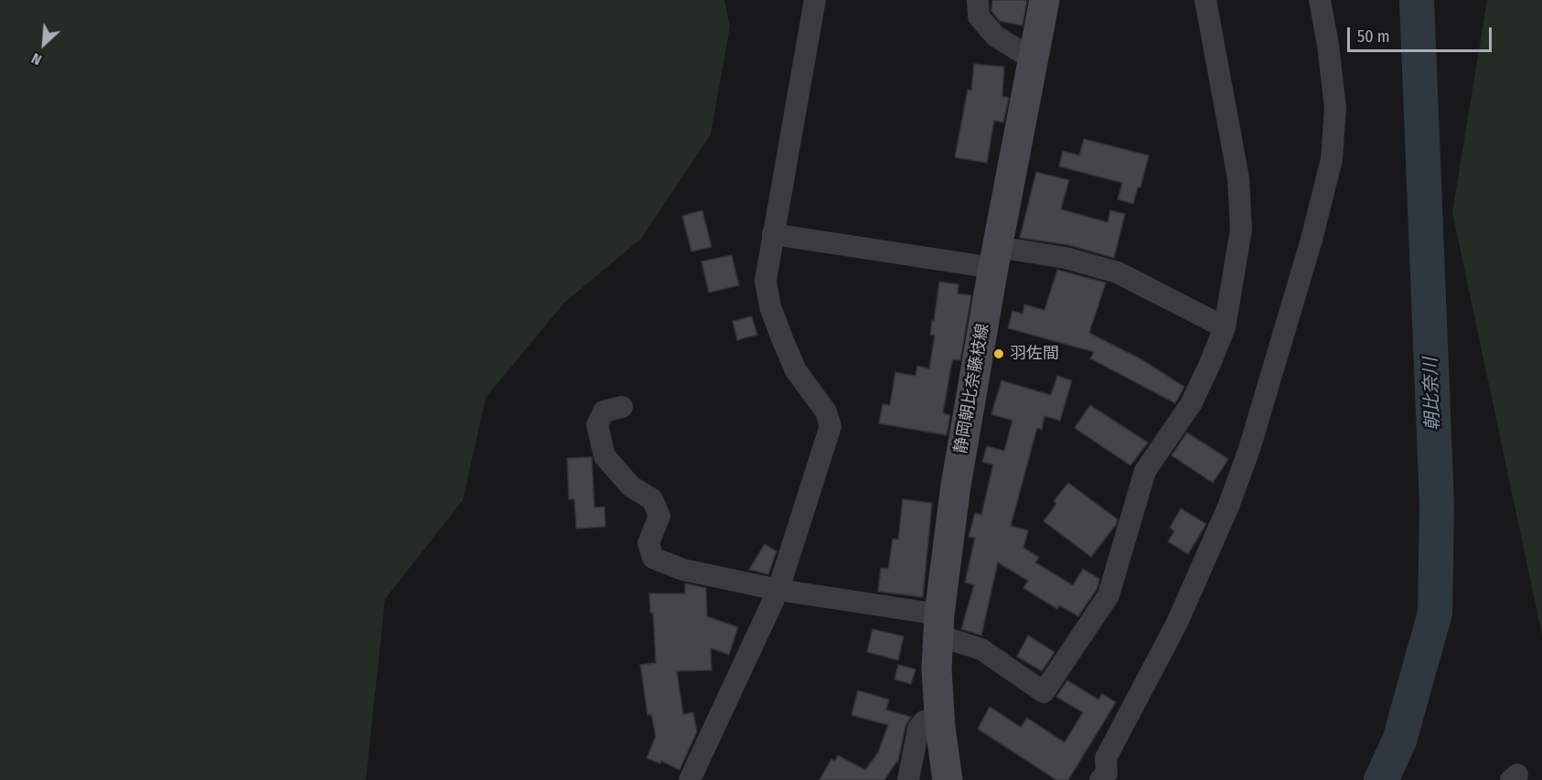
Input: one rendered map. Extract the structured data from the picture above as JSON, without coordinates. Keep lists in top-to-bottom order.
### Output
{
  "streets": {
    "main road": ["静岡朝比奈藤枝線"]
  },
  "water": ["朝比奈川"],
  "places": ["羽佐間"],
  "scale_bar": "50 m",
  "north": "bottom left"
}
